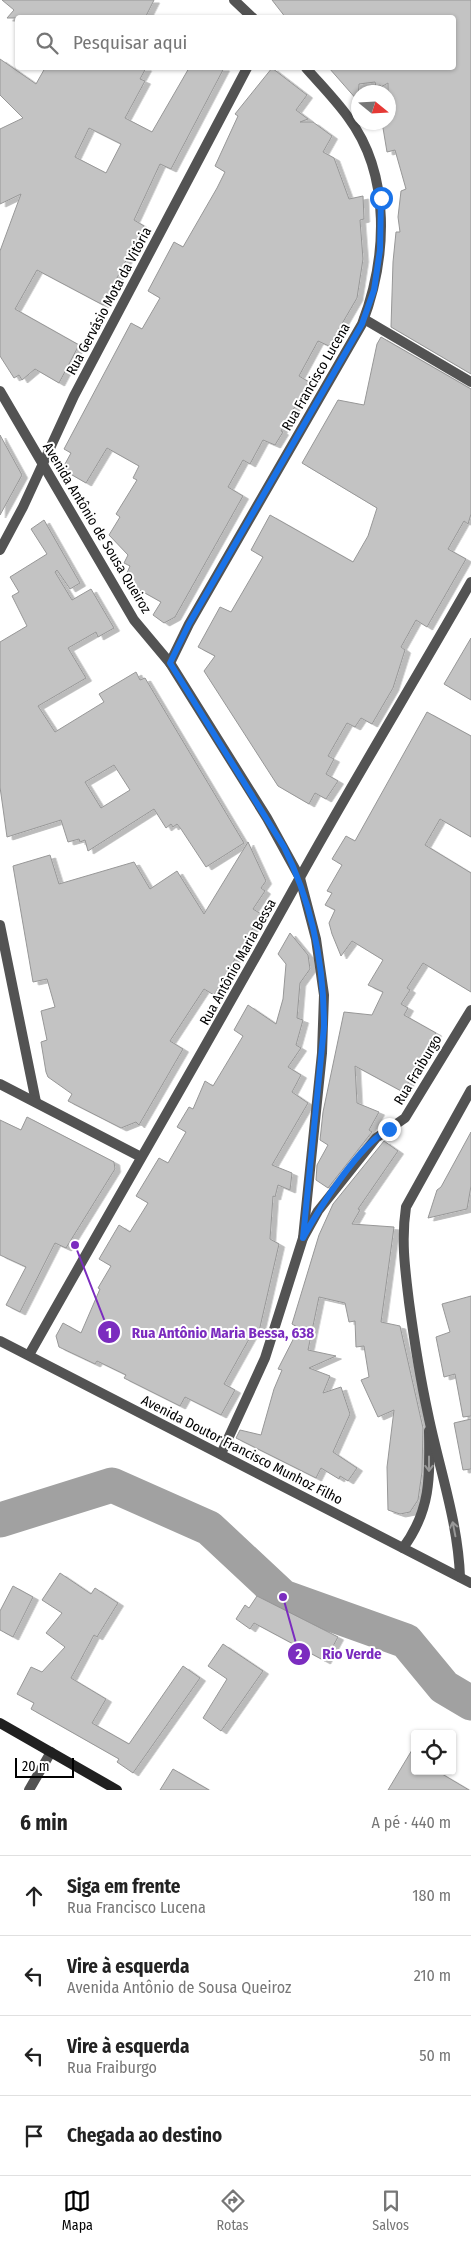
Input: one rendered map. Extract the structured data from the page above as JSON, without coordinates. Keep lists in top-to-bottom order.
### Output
{
  "streets": {
    "street": [
      "Rua Gervásio Mota da Vitória",
      "Rua Francisco Lucena",
      "Avenida Antônio de Sousa Queiroz",
      "Rua Antônio Maria Bessa",
      "Rua Fraiburgo",
      "Avenida Doutor Francisco Munhoz Filho"
    ]
  },
  "crossings": [
    ["Rua Gervásio Mota da Vitória", "Avenida Antônio de Sousa Queiroz"],
    ["Rua Francisco Lucena", "Avenida Antônio de Sousa Queiroz"],
    ["Avenida Antônio de Sousa Queiroz", "Rua Antônio Maria Bessa"],
    ["Avenida Antônio de Sousa Queiroz", "Rua Fraiburgo"],
    ["Rua Antônio Maria Bessa", "Avenida Doutor Francisco Munhoz Filho"],
    ["Rua Fraiburgo", "Avenida Doutor Francisco Munhoz Filho"]
  ],
  "places": ["Rua Antônio Maria Bessa, 638", "Rio Verde"],
  "scale_bar": "20 m",
  "north": "right",
  "page": {
    "search": "Pesquisar aqui",
    "scale": "20 m",
    "heading": ["6 min", "A pé · 440 m"],
    "list": [
      ["Siga em frente", "Rua Francisco Lucena", "180 m"],
      ["Vire à esquerda", "Avenida Antônio de Sousa Queiroz", "210 m"],
      ["Vire à esquerda", "Rua Fraiburgo", "50 m"],
      "Chegada ao destino"
    ],
    "nav": ["Mapa", "Rotas", "Salvos"]
  }
}
